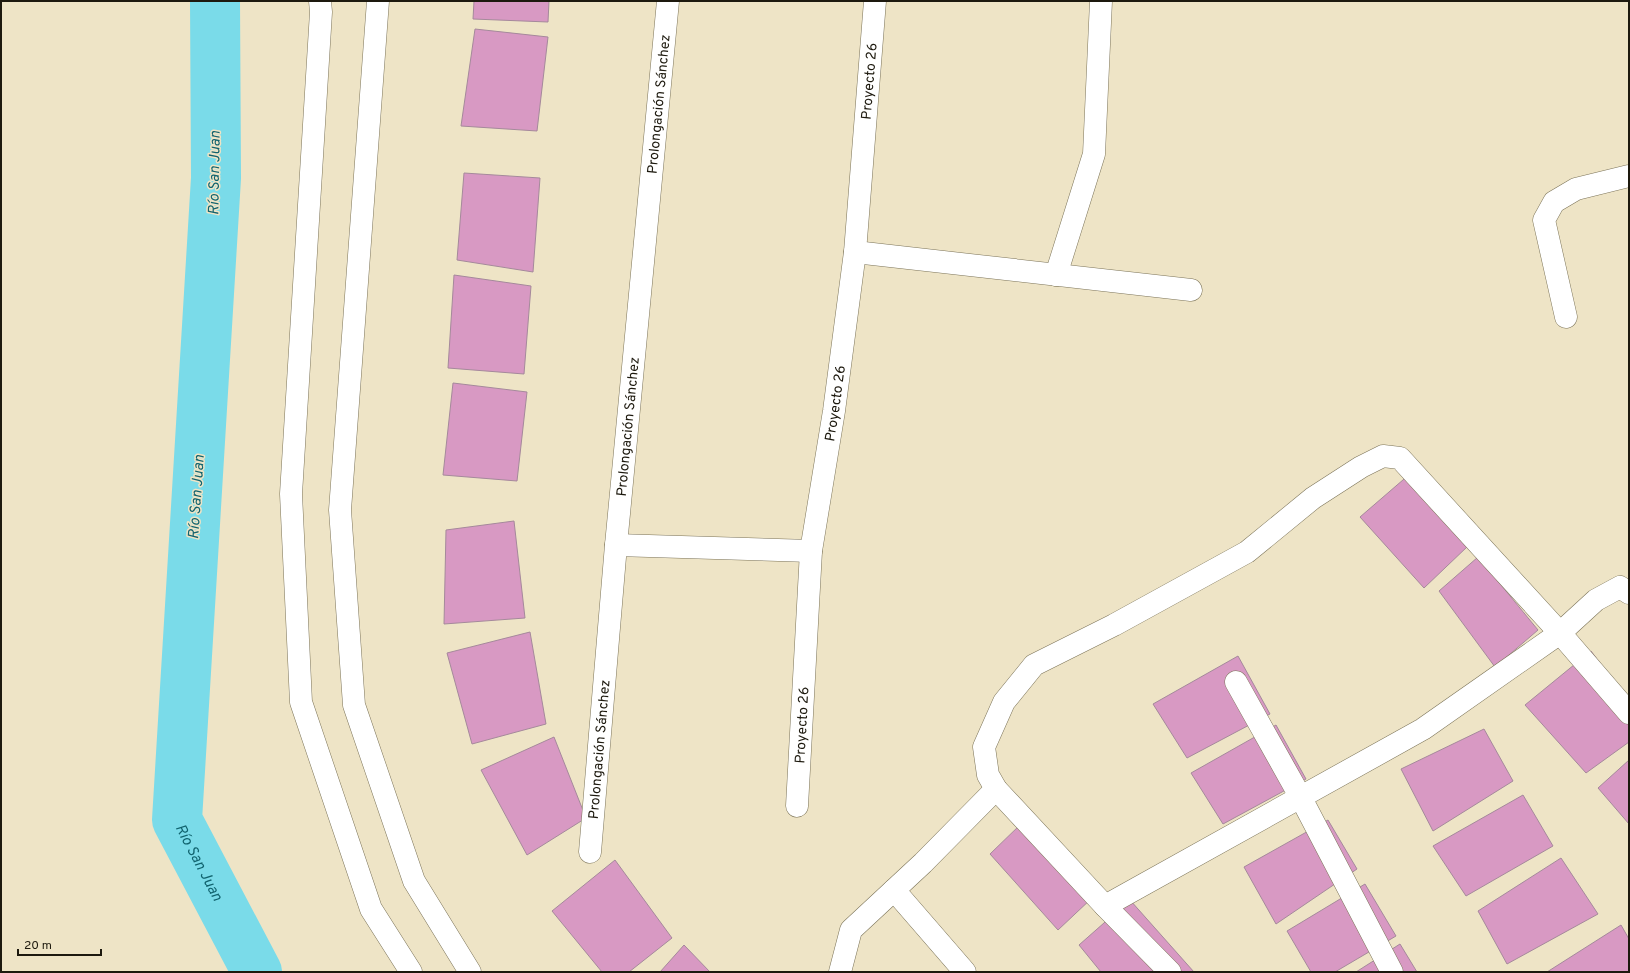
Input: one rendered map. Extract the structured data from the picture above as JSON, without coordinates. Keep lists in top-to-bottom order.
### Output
{
  "streets": {
    "street": ["Proyecto 26", "Prolongación Sánchez"]
  },
  "water": ["Río San Juan"],
  "scale_bar": "20 m"
}
